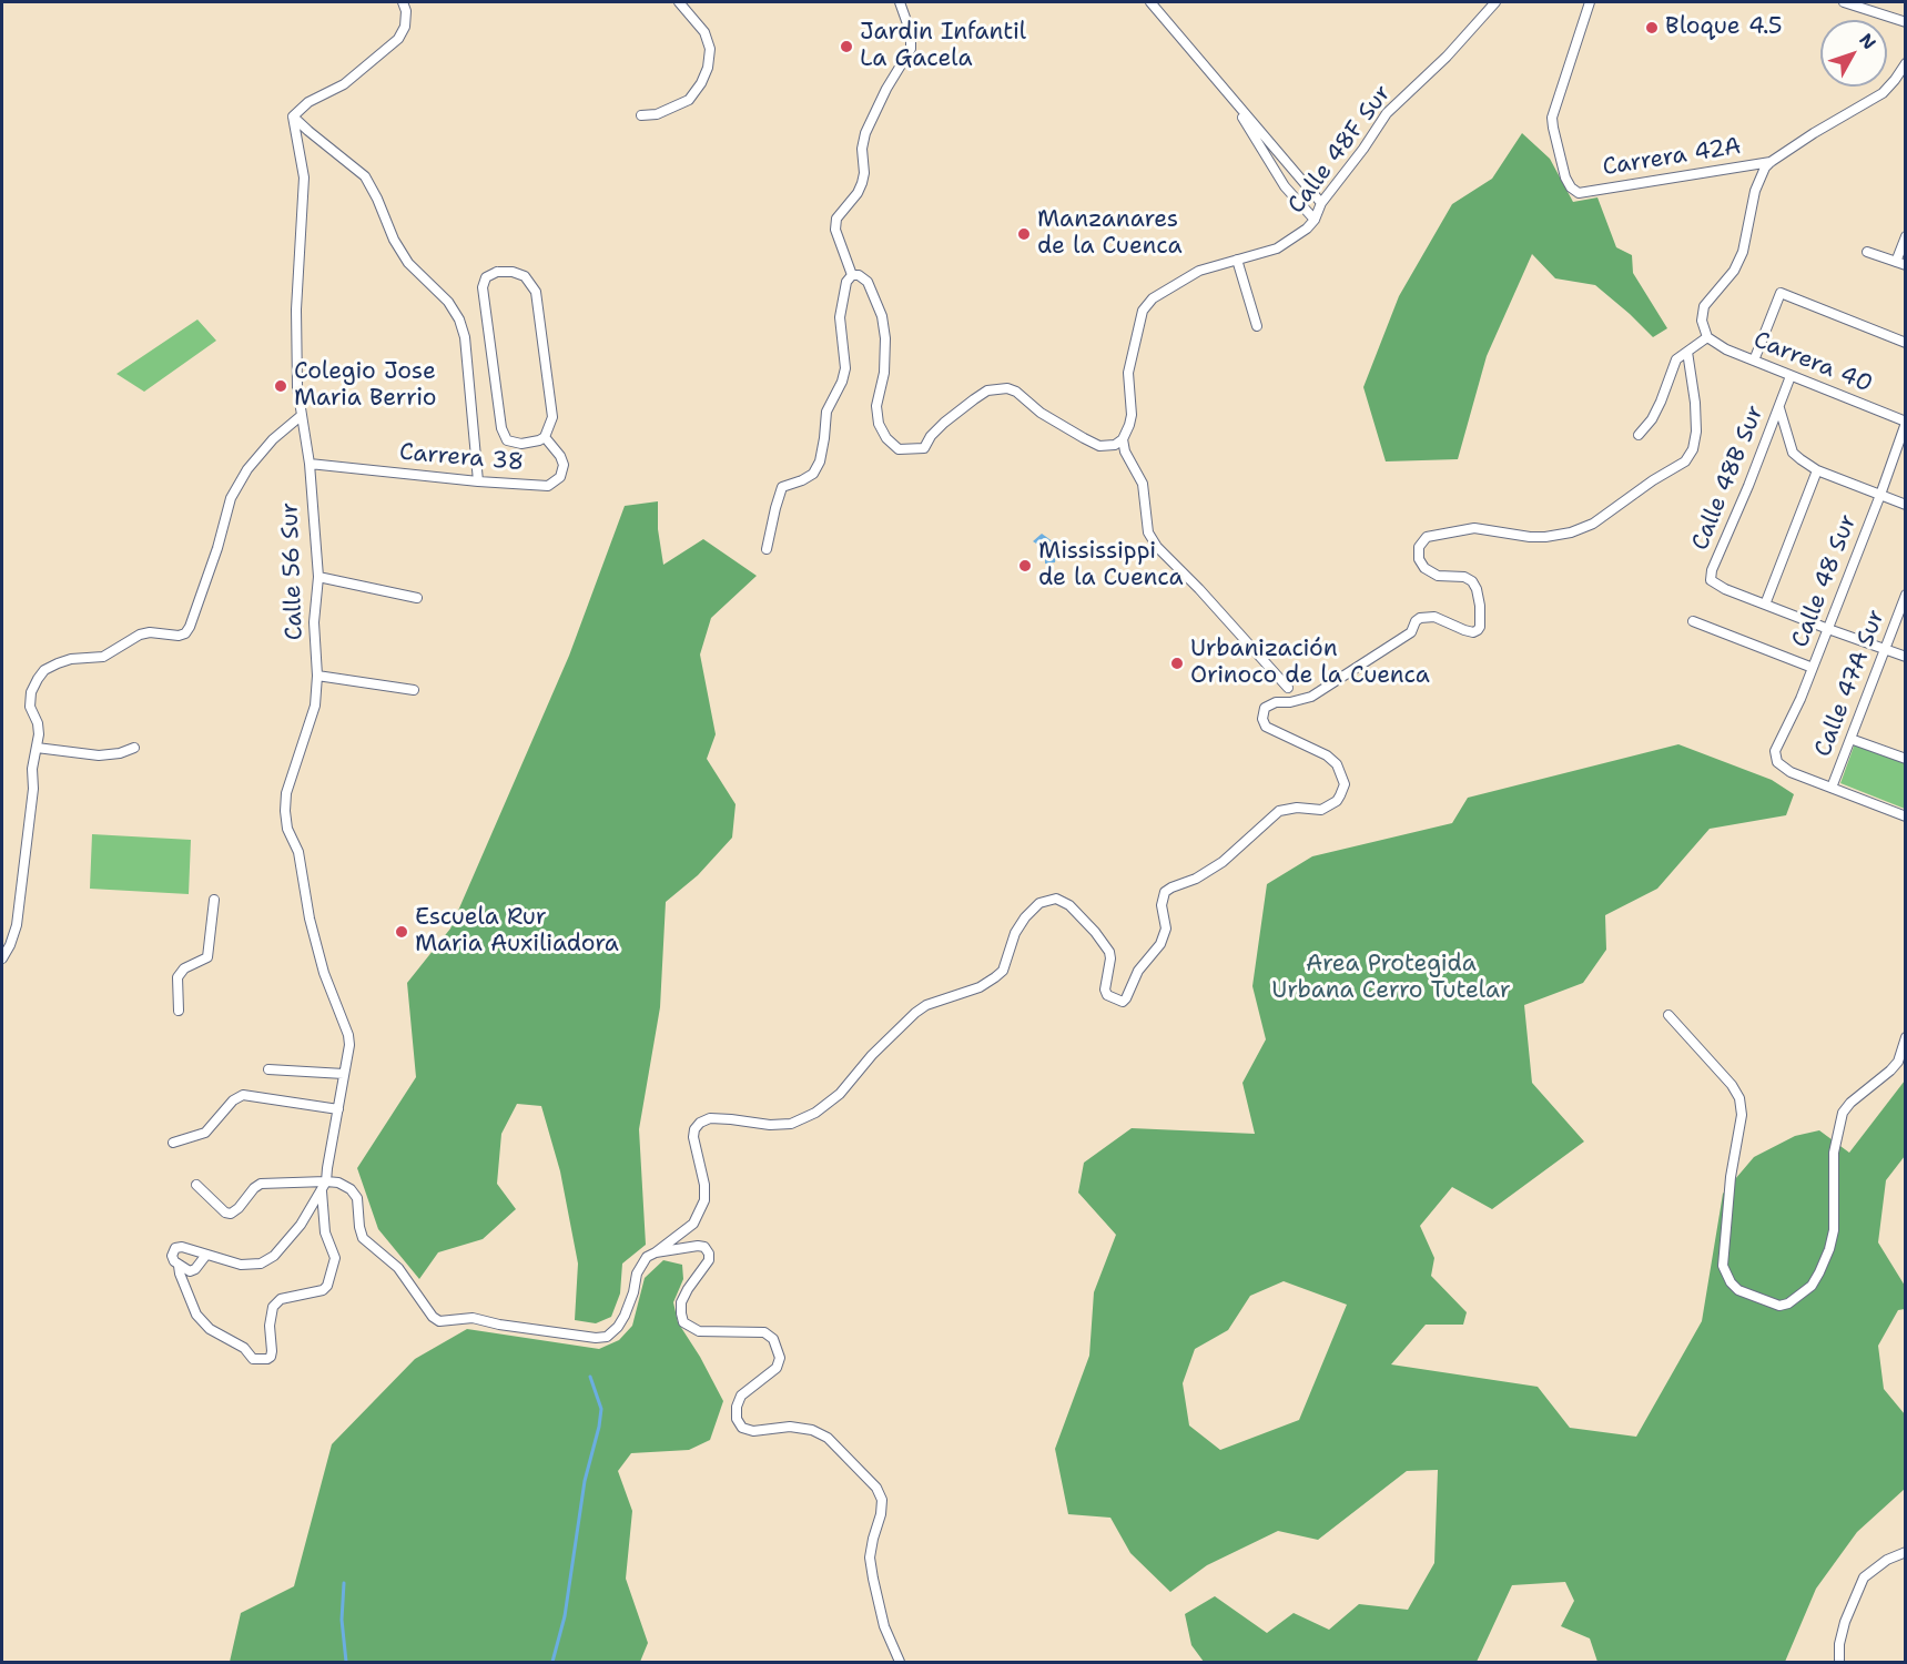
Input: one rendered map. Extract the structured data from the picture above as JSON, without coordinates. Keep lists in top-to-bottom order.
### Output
{
  "streets": {
    "street": [
      "Calle 48F Sur",
      "Carrera 42A",
      "Carrera 40",
      "Carrera 38",
      "Calle 48B Sur",
      "Calle 56 Sur",
      "Calle 48 Sur",
      "Calle 47A Sur"
    ]
  },
  "crossings": [
    ["Carrera 40", "Calle 48B Sur"],
    ["Carrera 40", "Calle 48 Sur"],
    ["Carrera 38", "Calle 56 Sur"],
    ["Calle 48 Sur", "Calle 47A Sur"]
  ],
  "parks": ["Area Protegida Urbana Cerro Tutelar"],
  "places": [
    "Bloque 4.5",
    "Jardin Infantil La Gacela",
    "Manzanares de la Cuenca",
    "Colegio Jose Maria Berrio",
    "Mississippi de la Cuenca",
    "Urbanización Orinoco de la Cuenca",
    "Escuela Rur Maria Auxiliadora"
  ],
  "north": "top right"
}
